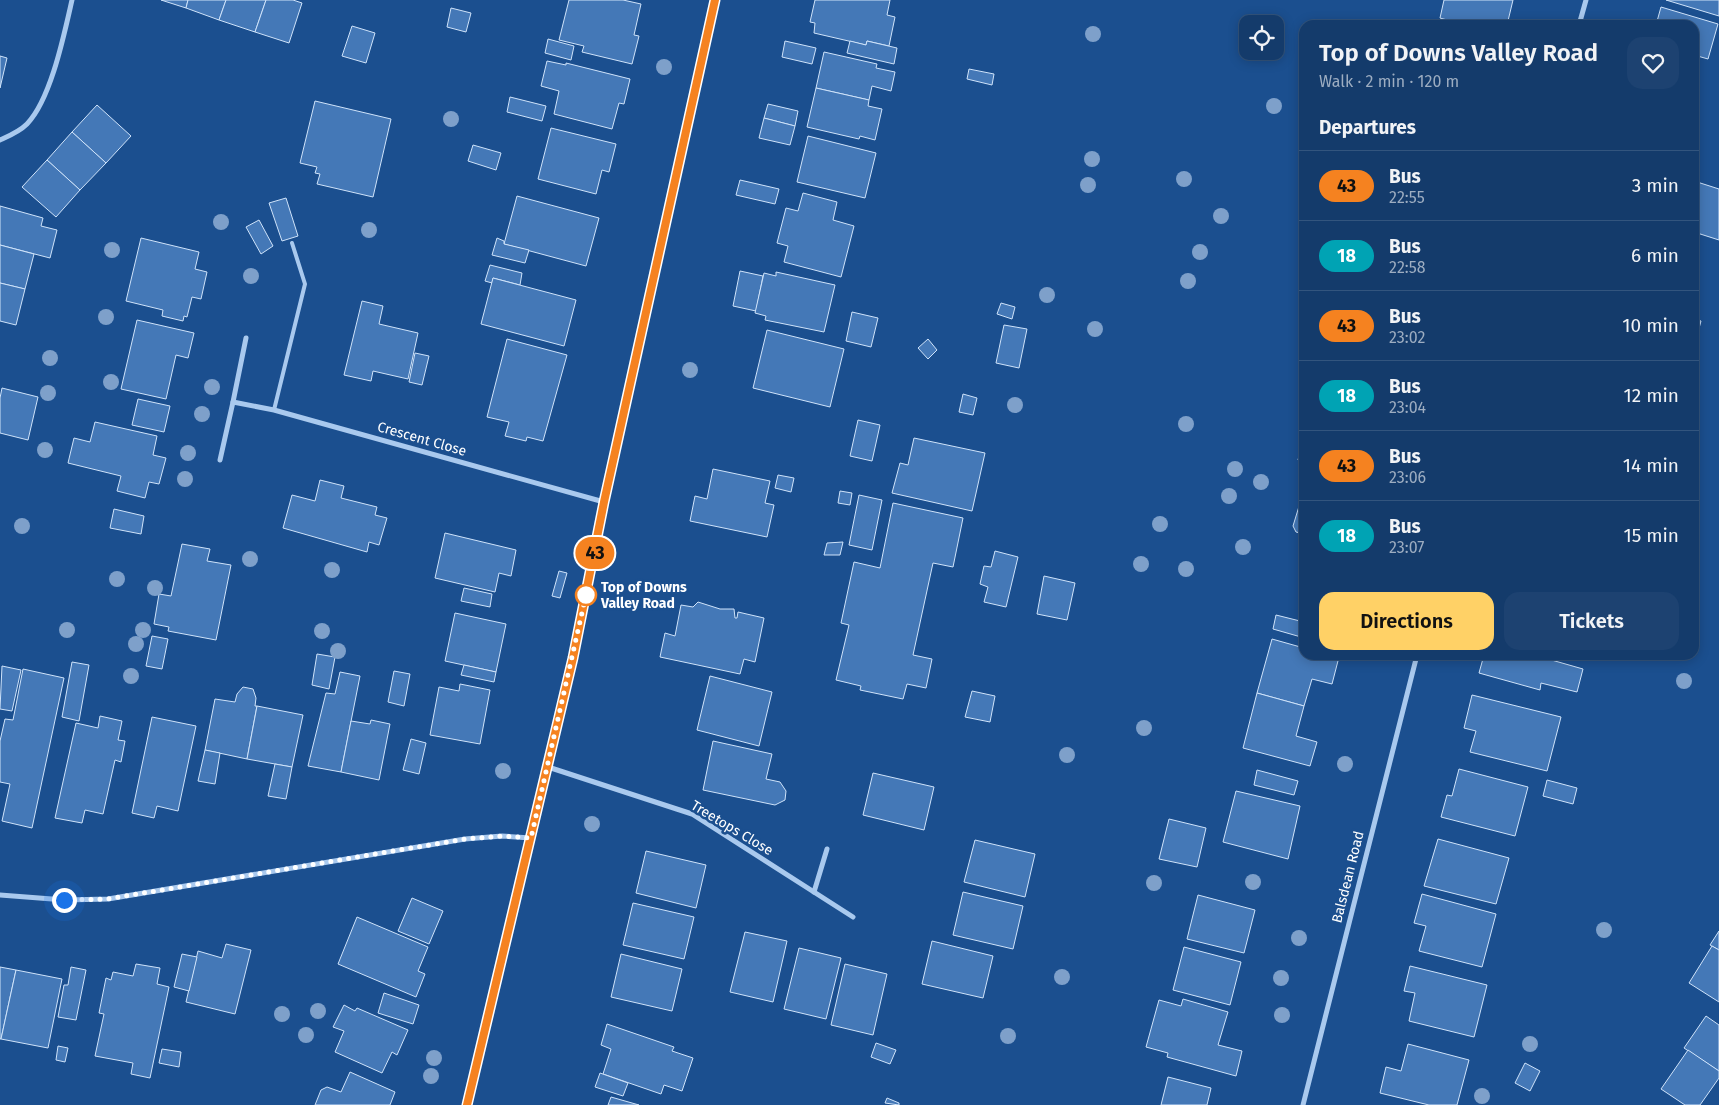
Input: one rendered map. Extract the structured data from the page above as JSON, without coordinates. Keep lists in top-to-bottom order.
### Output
{
  "streets": {
    "street": ["Crescent Close", "Treetops Close", "Balsdean Road"]
  },
  "places": ["Top of Downs Valley Road"],
  "lines": ["bus line 43"],
  "page": {
    "on_map": "43",
    "heading": [
      ["Top of Downs Valley Road", "Walk · 2 min · 120 m"],
      "Departures"
    ],
    "list": [
      {
        "mark": "43",
        "name": "Bus",
        "note": "22:55",
        "value": "3 min"
      },
      {
        "mark": "18",
        "name": "Bus",
        "note": "22:58",
        "value": "6 min"
      },
      {
        "mark": "43",
        "name": "Bus",
        "note": "23:02",
        "value": "10 min"
      },
      {
        "mark": "18",
        "name": "Bus",
        "note": "23:04",
        "value": "12 min"
      },
      {
        "mark": "43",
        "name": "Bus",
        "note": "23:06",
        "value": "14 min"
      },
      {
        "mark": "18",
        "name": "Bus",
        "note": "23:07",
        "value": "15 min"
      }
    ],
    "buttons": ["Directions", "Tickets"]
  }
}
